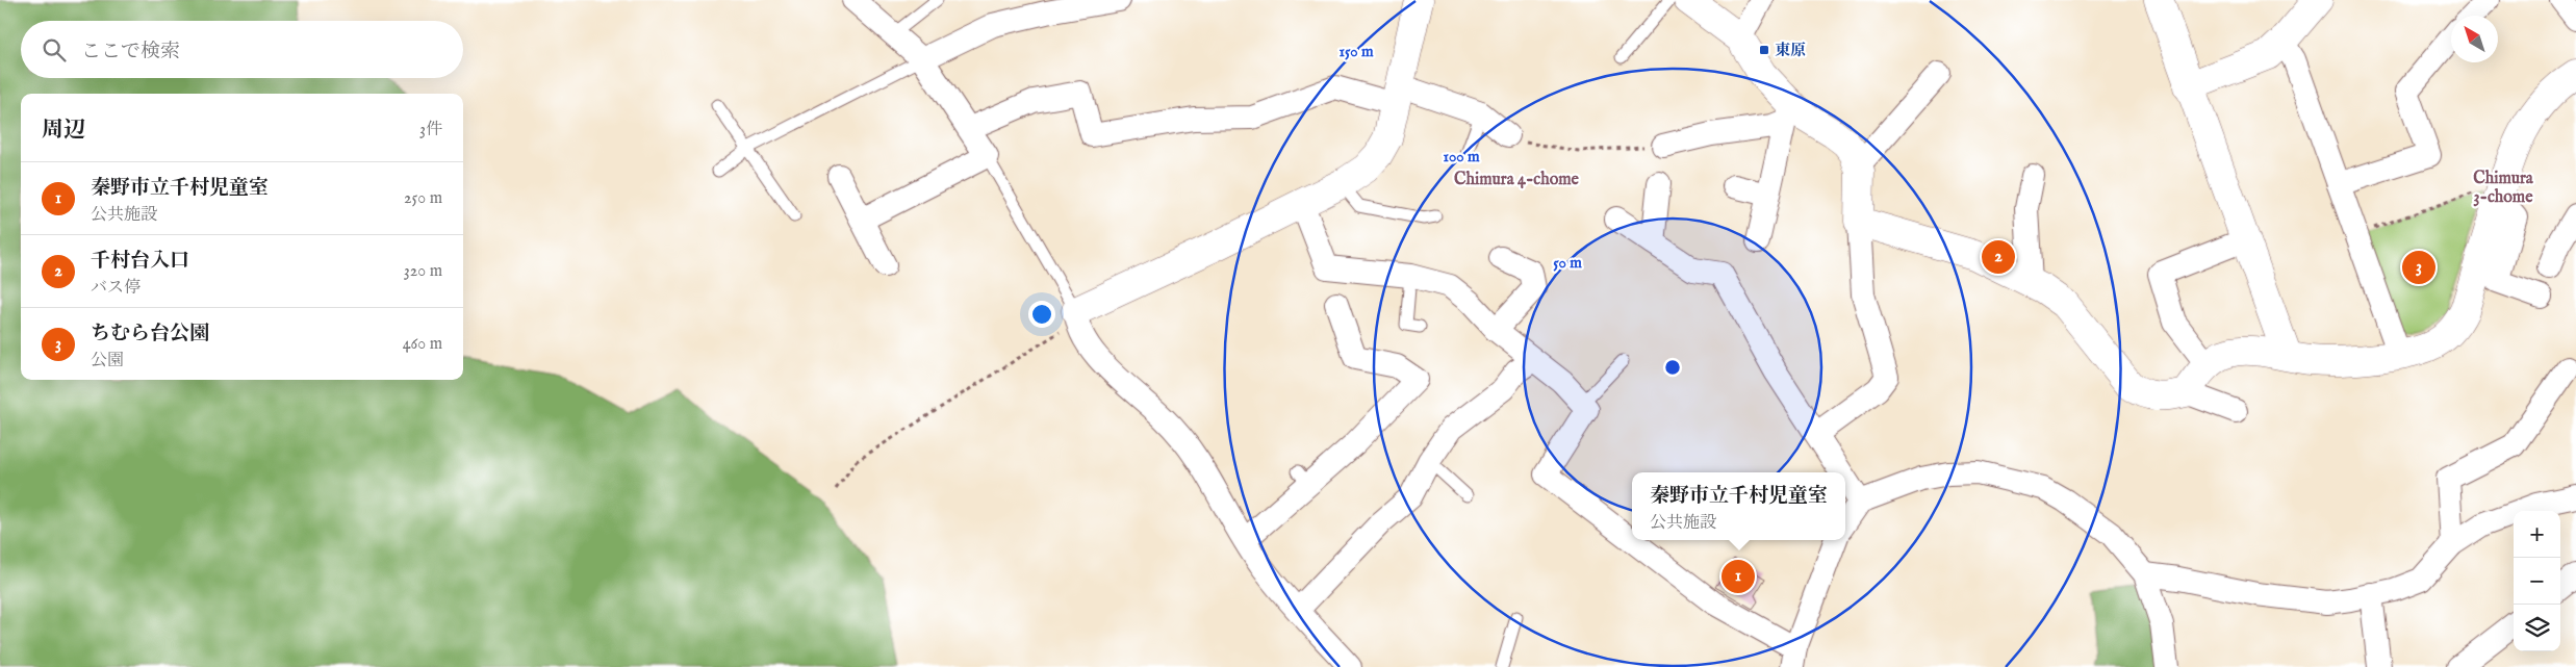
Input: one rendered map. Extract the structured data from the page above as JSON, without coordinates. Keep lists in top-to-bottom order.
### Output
{
  "districts": ["Chimura 3-chome", "Chimura 4-chome"],
  "places": {
    "transit": ["東原"]
  },
  "north": "top left",
  "page": {
    "search": "ここで検索",
    "heading": ["周辺", "3件"],
    "list": [
      {
        "mark": "1",
        "name": "秦野市立千村児童室",
        "note": "公共施設",
        "value": "250 m"
      },
      {
        "mark": "2",
        "name": "千村台入口",
        "note": "バス停",
        "value": "320 m"
      },
      {
        "mark": "3",
        "name": "ちむら台公園",
        "note": "公園",
        "value": "460 m"
      }
    ],
    "pins": ["2", "3", "1"],
    "popup": ["秦野市立千村児童室", "公共施設"],
    "map_buttons": ["+", "−"]
  },
  "rings": ["150 m", "100 m", "50 m"]
}
